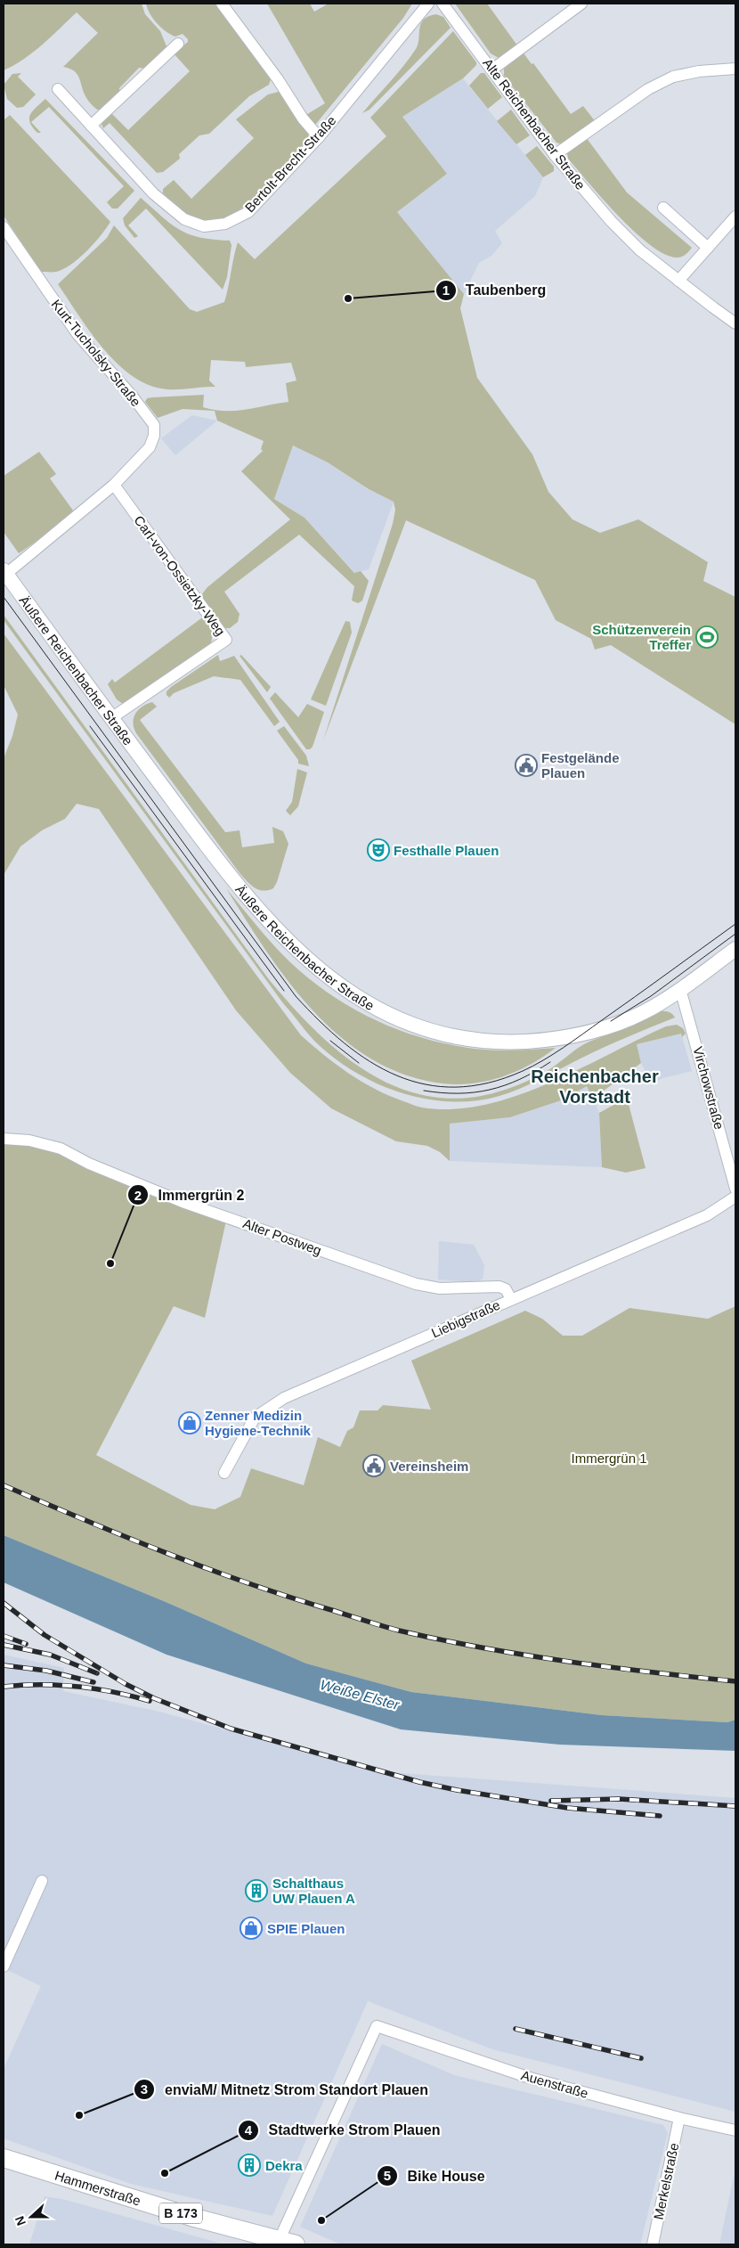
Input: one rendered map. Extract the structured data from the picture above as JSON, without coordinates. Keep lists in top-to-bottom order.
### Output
{
  "streets": {
    "main road": ["Hammerstraße", "B 173"],
    "street": [
      "Alte Reichenbacher Straße",
      "Bertolt-Brecht-Straße",
      "Kurt-Tucholsky-Straße",
      "Carl-von-Ossietzky-Weg",
      "Äußere Reichenbacher Straße",
      "Virchowstraße",
      "Alter Postweg",
      "Liebigstraße",
      "Auenstraße",
      "Merkelstraße"
    ]
  },
  "crossings": [
    ["Kurt-Tucholsky-Straße", "Carl-von-Ossietzky-Weg"],
    ["Carl-von-Ossietzky-Weg", "Äußere Reichenbacher Straße"],
    ["Äußere Reichenbacher Straße", "Virchowstraße"],
    ["Alter Postweg", "Liebigstraße"],
    ["Auenstraße", "Merkelstraße"],
    ["Auenstraße", "Hammerstraße"]
  ],
  "districts": ["Reichenbacher Vorstadt"],
  "water": ["Weiße Elster"],
  "parks": ["Immergrün 1"],
  "places": {
    "other": [
      "Taubenberg",
      "Immergrün 2",
      "enviaM/ Mitnetz Strom Standort Plauen",
      "Stadtwerke Strom Plauen",
      "Bike House"
    ],
    "sports": ["Schützenverein Treffer"],
    "public building": ["Festgelände Plauen", "Vereinsheim"],
    "theatre": ["Festhalle Plauen"],
    "shop": ["Zenner Medizin Hygiene-Technik", "SPIE Plauen"],
    "building": ["Schalthaus UW Plauen A", "Dekra"]
  },
  "north": "left"
}
